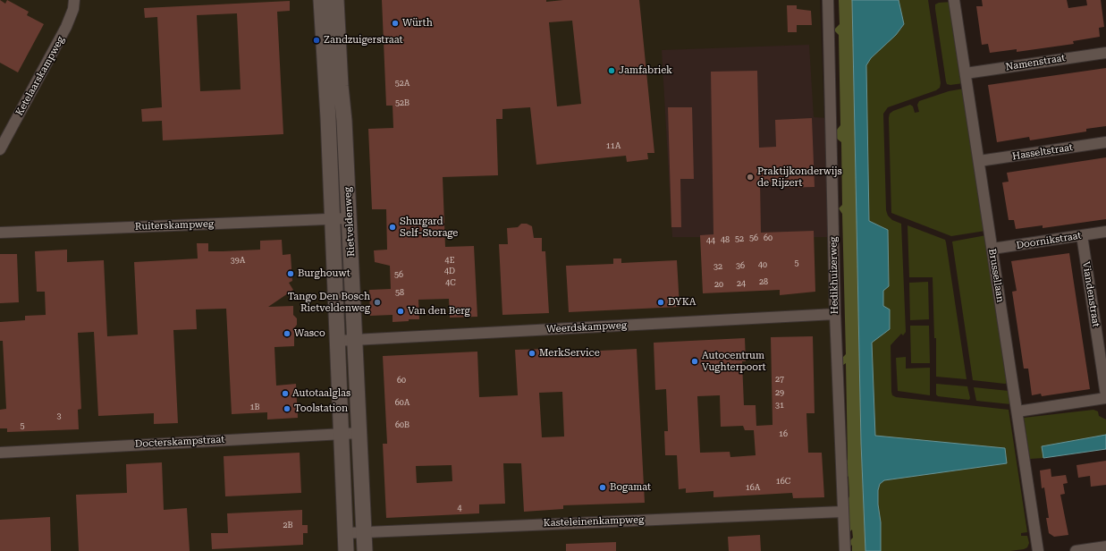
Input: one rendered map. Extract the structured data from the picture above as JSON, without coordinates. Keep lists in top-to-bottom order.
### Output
{
  "streets": {
    "main road": ["Rietveldenweg"],
    "street": [
      "Namenstraat",
      "Ketelaarskampweg",
      "Hasseltstraat",
      "Ruiterskampweg",
      "Doornikstraat",
      "Hedikhuizerweg",
      "Brussellaan",
      "Viandenstraat",
      "Weerdskampweg",
      "Docterskampstraat",
      "Kasteleinenkampweg"
    ]
  },
  "crossings": [
    ["Namenstraat", "Brussellaan"],
    ["Hasseltstraat", "Brussellaan"],
    ["Rietveldenweg", "Ruiterskampweg"],
    ["Rietveldenweg", "Weerdskampweg"],
    ["Rietveldenweg", "Docterskampstraat"],
    ["Rietveldenweg", "Kasteleinenkampweg"],
    ["Doornikstraat", "Brussellaan"],
    ["Doornikstraat", "Viandenstraat"],
    ["Hedikhuizerweg", "Weerdskampweg"],
    ["Hedikhuizerweg", "Kasteleinenkampweg"]
  ],
  "places": [
    "Würth",
    "Zandzuigerstraat",
    "Jamfabriek",
    "Praktijkonderwijs de Rijzert",
    "Shurgard Self-Storage",
    "Burghouwt",
    "Tango Den Bosch Rietveldenweg",
    "DYKA",
    "Van den Berg",
    "Wasco",
    "MerkService",
    "Autocentrum Vughterpoort",
    "Autotaalglas",
    "Toolstation",
    "Bogamat"
  ],
  "house_numbers": [
    "52A",
    "52B",
    "11A",
    "56",
    "60",
    "52",
    "48",
    "44",
    "39A",
    "4E",
    "5",
    "40",
    "36",
    "32",
    "4D",
    "56",
    "28",
    "4C",
    "24",
    "20",
    "58",
    "27",
    "60",
    "29",
    "60A",
    "31",
    "1B",
    "3",
    "60B",
    "5",
    "16",
    "16C",
    "16A",
    "4",
    "2B"
  ]
}
